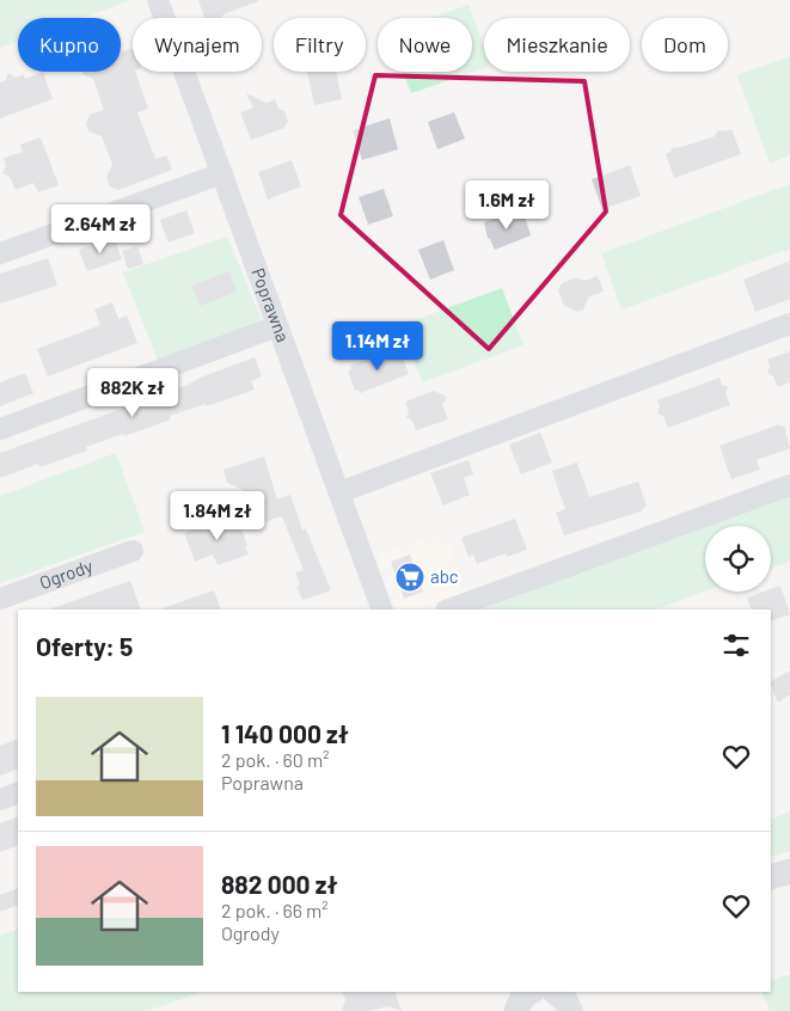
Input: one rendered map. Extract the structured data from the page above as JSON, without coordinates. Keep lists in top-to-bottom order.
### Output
{
  "streets": {
    "street": ["Poprawna", "Ogrody"]
  },
  "places": {
    "supermarket": ["abc"]
  },
  "page": {
    "chip": [
      "Kupno",
      "Wynajem",
      "Filtry",
      "Nowe",
      "Mieszkanie",
      "Dom"
    ],
    "price": [
      "1.6M zł",
      "2.64M zł",
      "1.14M zł",
      "882K zł",
      "1.84M zł"
    ],
    "heading": "Oferty: 5",
    "list": [
      {
        "name": "1 140 000 zł",
        "note": "2 pok. · 60 m² · Poprawna"
      },
      {
        "name": "882 000 zł",
        "note": "2 pok. · 66 m² · Ogrody"
      }
    ]
  }
}
